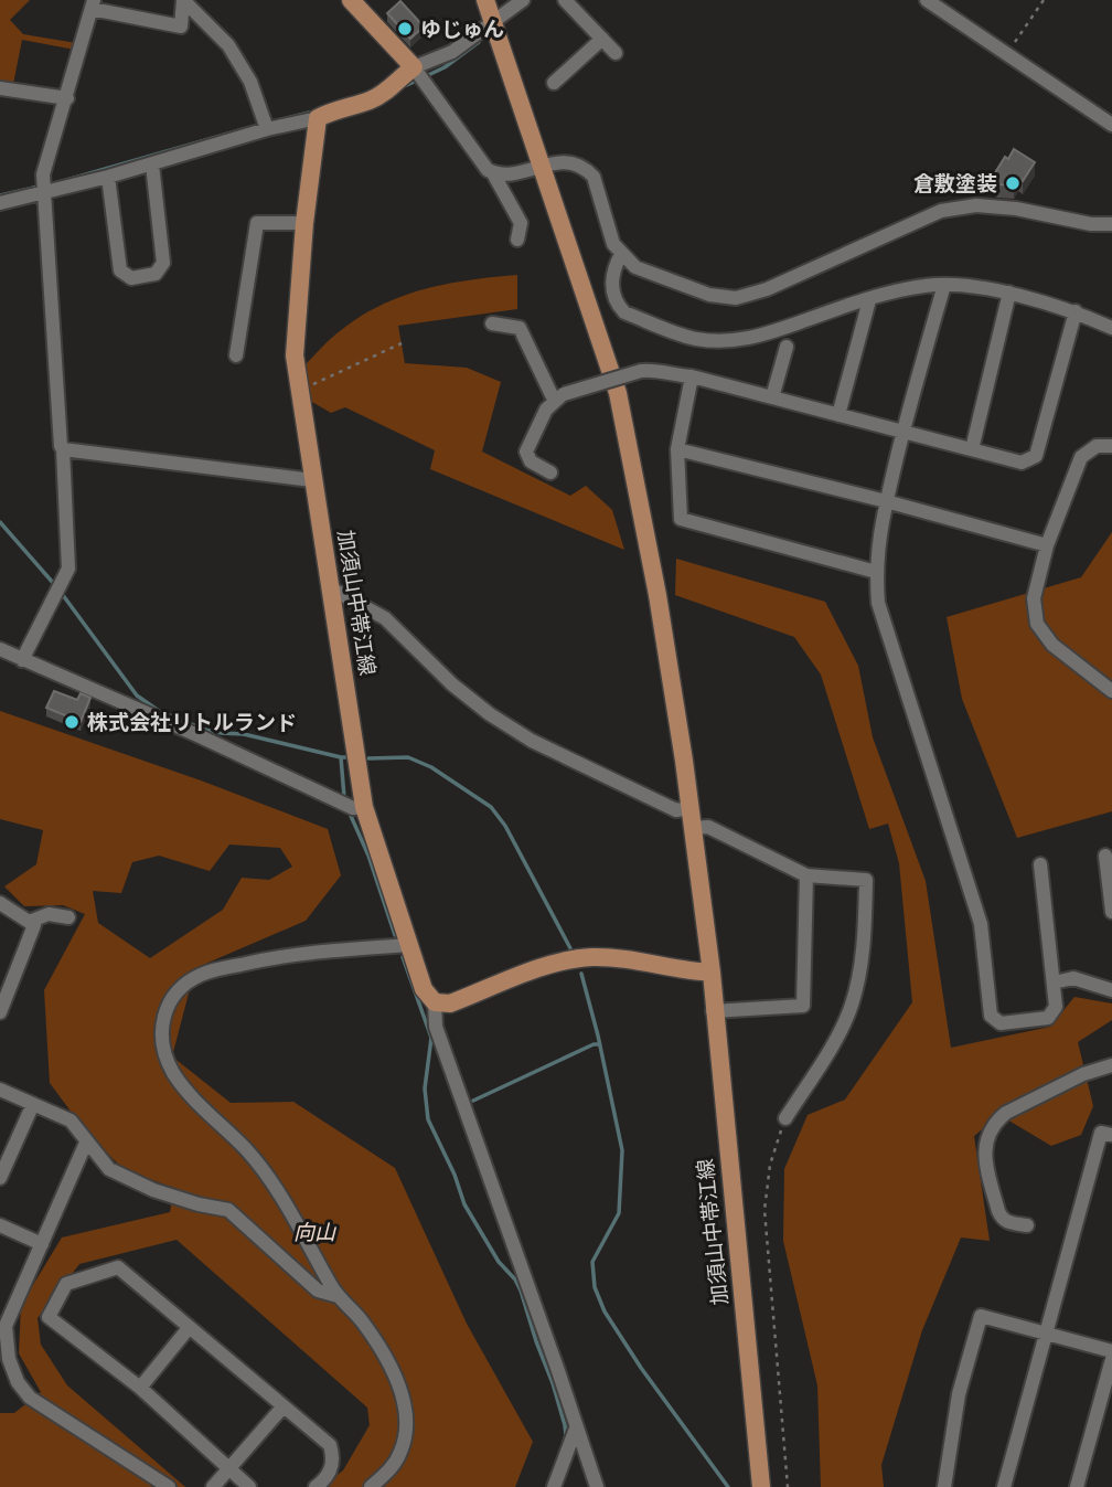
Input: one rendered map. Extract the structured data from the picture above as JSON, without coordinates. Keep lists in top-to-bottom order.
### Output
{
  "streets": {
    "main road": ["加須山中帯江線"]
  },
  "parks": ["向山"],
  "places": ["ゆじゅん", "倉敷塗装", "株式会社リトルランド"]
}
